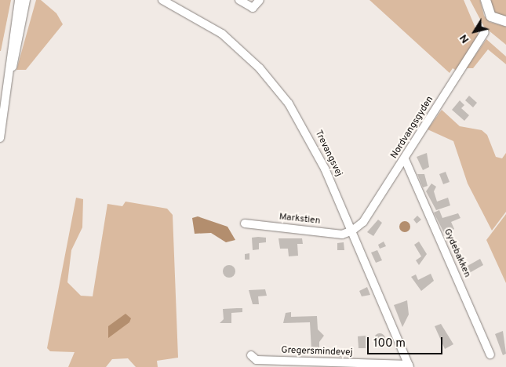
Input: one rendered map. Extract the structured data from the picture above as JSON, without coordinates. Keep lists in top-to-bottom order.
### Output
{
  "streets": {
    "street": [
      "Nordvangsgyden",
      "Trevangsvej",
      "Markstien",
      "Gydebakken",
      "Gregersmindevej"
    ]
  },
  "crossings": [
    ["Nordvangsgyden", "Trevangsvej"],
    ["Nordvangsgyden", "Markstien"],
    ["Nordvangsgyden", "Gydebakken"],
    ["Trevangsvej", "Markstien"],
    ["Trevangsvej", "Gregersmindevej"]
  ],
  "scale_bar": "100 m",
  "north": "bottom left"
}
